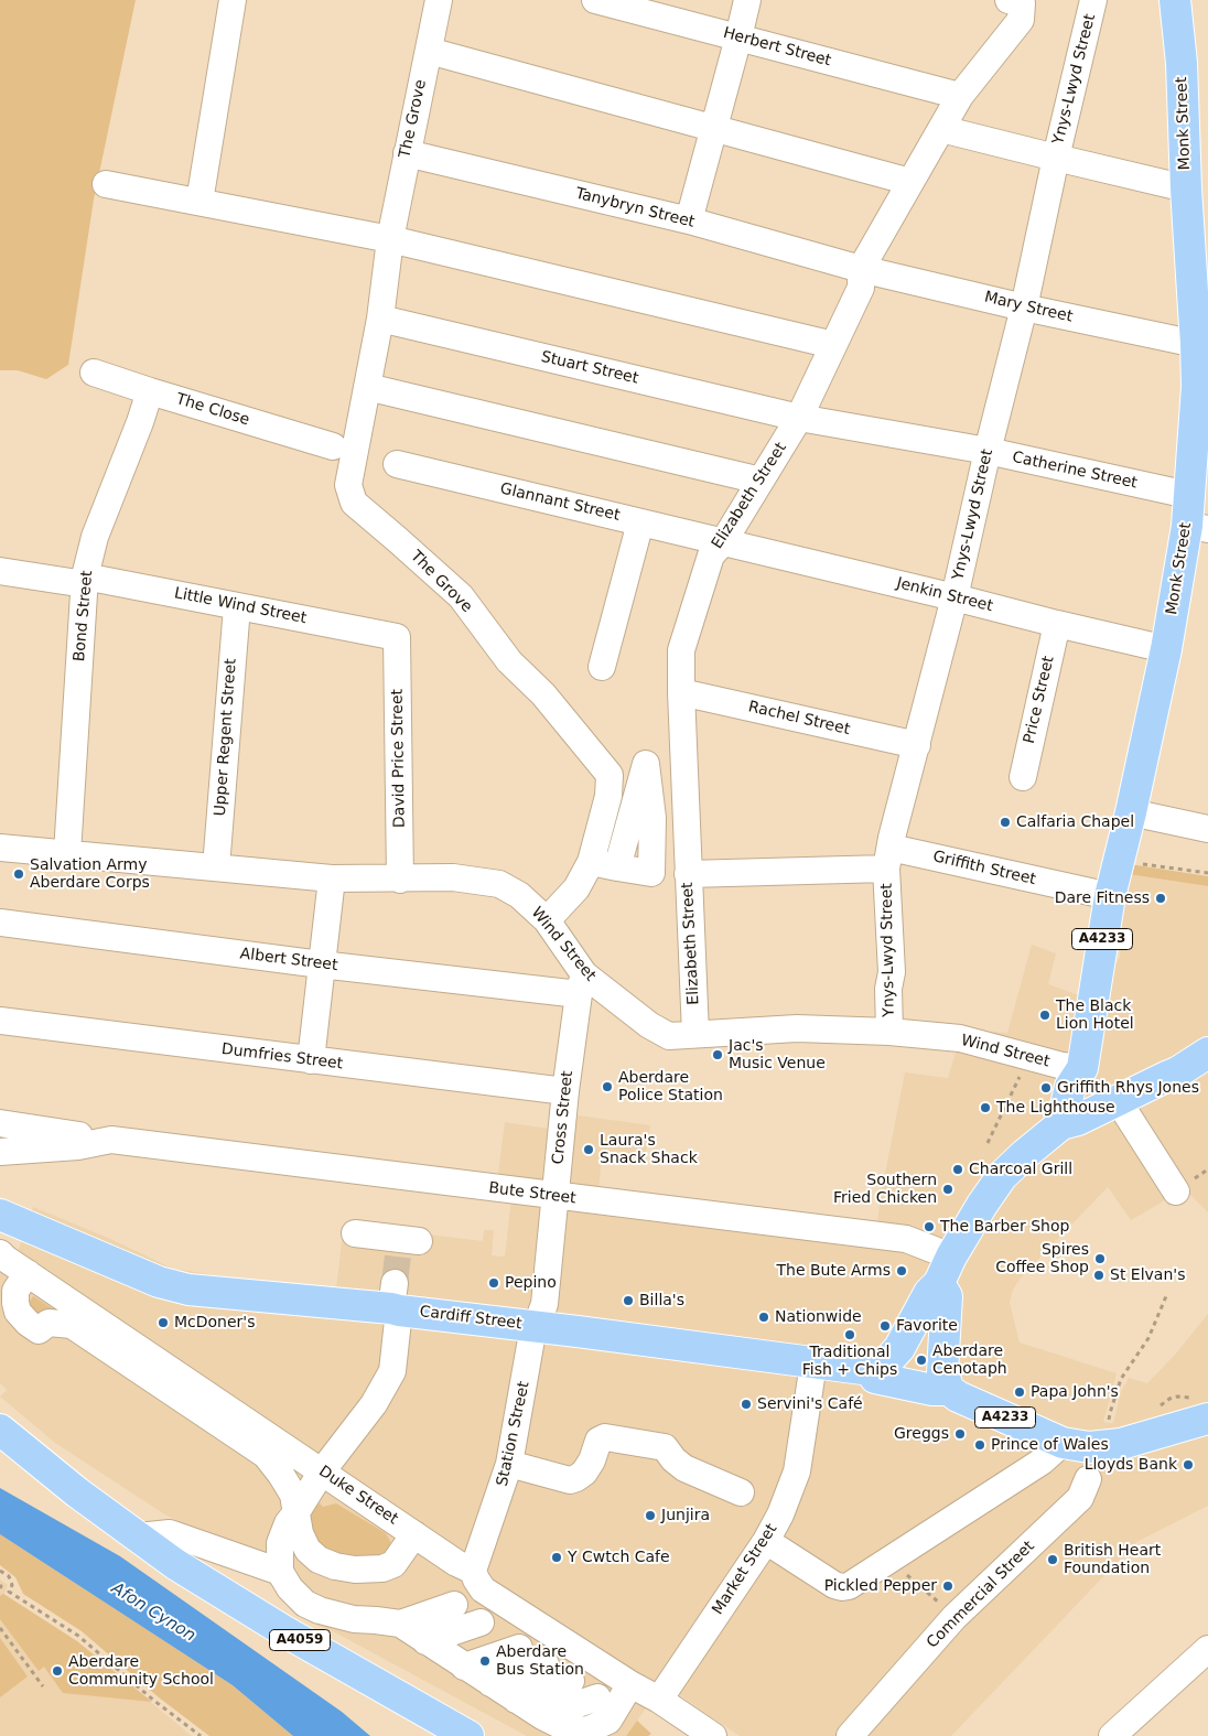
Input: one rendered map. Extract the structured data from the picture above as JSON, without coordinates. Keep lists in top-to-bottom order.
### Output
{
  "streets": {
    "main road": [
      "Monk Street",
      "A4233",
      "Cardiff Street",
      "A4059"
    ],
    "street": [
      "Herbert Street",
      "Ynys-Lwyd Street",
      "The Grove",
      "Tanybryn Street",
      "Mary Street",
      "Stuart Street",
      "The Close",
      "Catherine Street",
      "Elizabeth Street",
      "Glannant Street",
      "Jenkin Street",
      "Little Wind Street",
      "Bond Street",
      "Price Street",
      "Rachel Street",
      "Upper Regent Street",
      "David Price Street",
      "Griffith Street",
      "Wind Street",
      "Albert Street",
      "Dumfries Street",
      "Cross Street",
      "Bute Street",
      "Station Street",
      "Duke Street",
      "Market Street",
      "Commercial Street"
    ]
  },
  "crossings": [
    ["Herbert Street", "Elizabeth Street"],
    ["Ynys-Lwyd Street", "Mary Street"],
    ["Ynys-Lwyd Street", "Catherine Street"],
    ["Ynys-Lwyd Street", "Jenkin Street"],
    ["Ynys-Lwyd Street", "Rachel Street"],
    ["Ynys-Lwyd Street", "Griffith Street"],
    ["Ynys-Lwyd Street", "Wind Street"],
    ["The Grove", "Tanybryn Street"],
    ["The Grove", "Stuart Street"],
    ["The Grove", "Wind Street"],
    ["Monk Street", "Mary Street"],
    ["Monk Street", "Catherine Street"],
    ["Monk Street", "Jenkin Street"],
    ["Monk Street", "Griffith Street"],
    ["Monk Street", "Wind Street"],
    ["Tanybryn Street", "Mary Street"],
    ["Tanybryn Street", "Elizabeth Street"],
    ["Mary Street", "Elizabeth Street"],
    ["Stuart Street", "Catherine Street"],
    ["Stuart Street", "Elizabeth Street"],
    ["The Close", "Bond Street"],
    ["Catherine Street", "Elizabeth Street"],
    ["Elizabeth Street", "Glannant Street"],
    ["Elizabeth Street", "Jenkin Street"],
    ["Elizabeth Street", "Rachel Street"],
    ["Elizabeth Street", "Griffith Street"],
    ["Elizabeth Street", "Wind Street"],
    ["Glannant Street", "Jenkin Street"],
    ["Jenkin Street", "Price Street"],
    ["Little Wind Street", "Bond Street"],
    ["Little Wind Street", "Upper Regent Street"],
    ["Little Wind Street", "David Price Street"],
    ["Bond Street", "Wind Street"],
    ["Upper Regent Street", "Wind Street"],
    ["David Price Street", "Wind Street"],
    ["A4233", "Cardiff Street"],
    ["Wind Street", "Albert Street"],
    ["Wind Street", "Cross Street"],
    ["Albert Street", "Cross Street"],
    ["Dumfries Street", "Cross Street"],
    ["Cross Street", "Bute Street"],
    ["Cross Street", "Cardiff Street"],
    ["Cross Street", "Station Street"],
    ["Cardiff Street", "Station Street"],
    ["Cardiff Street", "Market Street"],
    ["Station Street", "Duke Street"],
    ["Duke Street", "Market Street"]
  ],
  "water": ["Afon Cynon"],
  "places": [
    "Calfaria Chapel",
    "Salvation Army Aberdare Corps",
    "Dare Fitness",
    "The Black Lion Hotel",
    "Jac's Music Venue",
    "Aberdare Police Station",
    "Griffith Rhys Jones",
    "The Lighthouse",
    "Laura's Snack Shack",
    "Charcoal Grill",
    "Southern Fried Chicken",
    "The Barber Shop",
    "Spires Coffee Shop",
    "The Bute Arms",
    "St Elvan's",
    "Pepino",
    "Billa's",
    "Nationwide",
    "McDoner's",
    "Favorite",
    "Traditional Fish + Chips",
    "Aberdare Cenotaph",
    "Papa John's",
    "Servini's Café",
    "Greggs",
    "Prince of Wales",
    "Lloyds Bank",
    "Junjira",
    "Y Cwtch Cafe",
    "British Heart Foundation",
    "Pickled Pepper",
    "Aberdare Bus Station",
    "Aberdare Community School"
  ]
}
